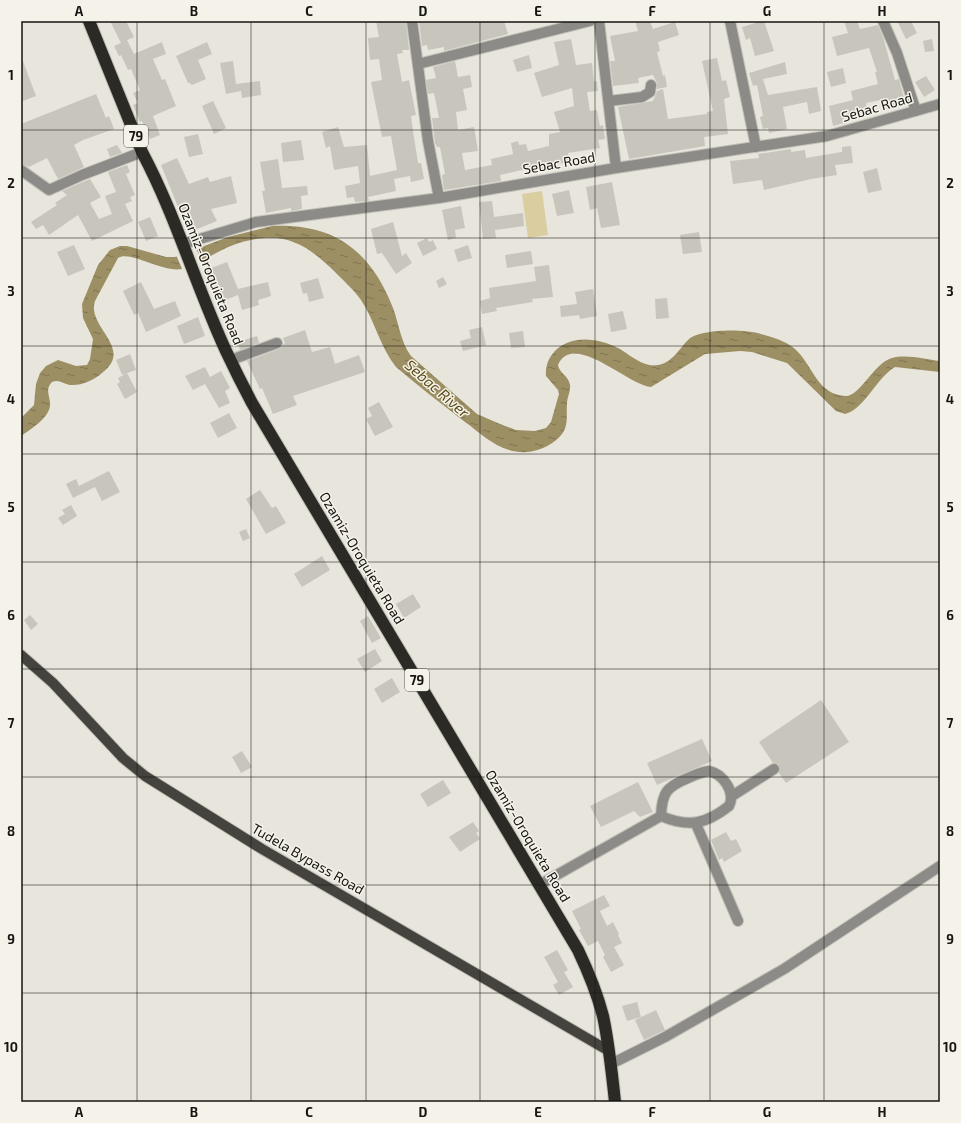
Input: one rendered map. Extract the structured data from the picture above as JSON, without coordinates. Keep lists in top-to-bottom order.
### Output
{
  "streets": {
    "highway": ["79", "Ozamiz-Oroquieta Road"],
    "main road": ["Tudela Bypass Road"],
    "street": ["Sebac Road"]
  },
  "crossings": [
    ["Sebac Road", "Ozamiz-Oroquieta Road"],
    ["Ozamiz-Oroquieta Road", "Tudela Bypass Road"]
  ],
  "water": ["Sebac River"],
  "grid": {
    "columns": [
      "A",
      "B",
      "C",
      "D",
      "E",
      "F",
      "G",
      "H"
    ],
    "rows": [
      "1",
      "2",
      "3",
      "4",
      "5",
      "6",
      "7",
      "8",
      "9",
      "10"
    ]
  }
}
